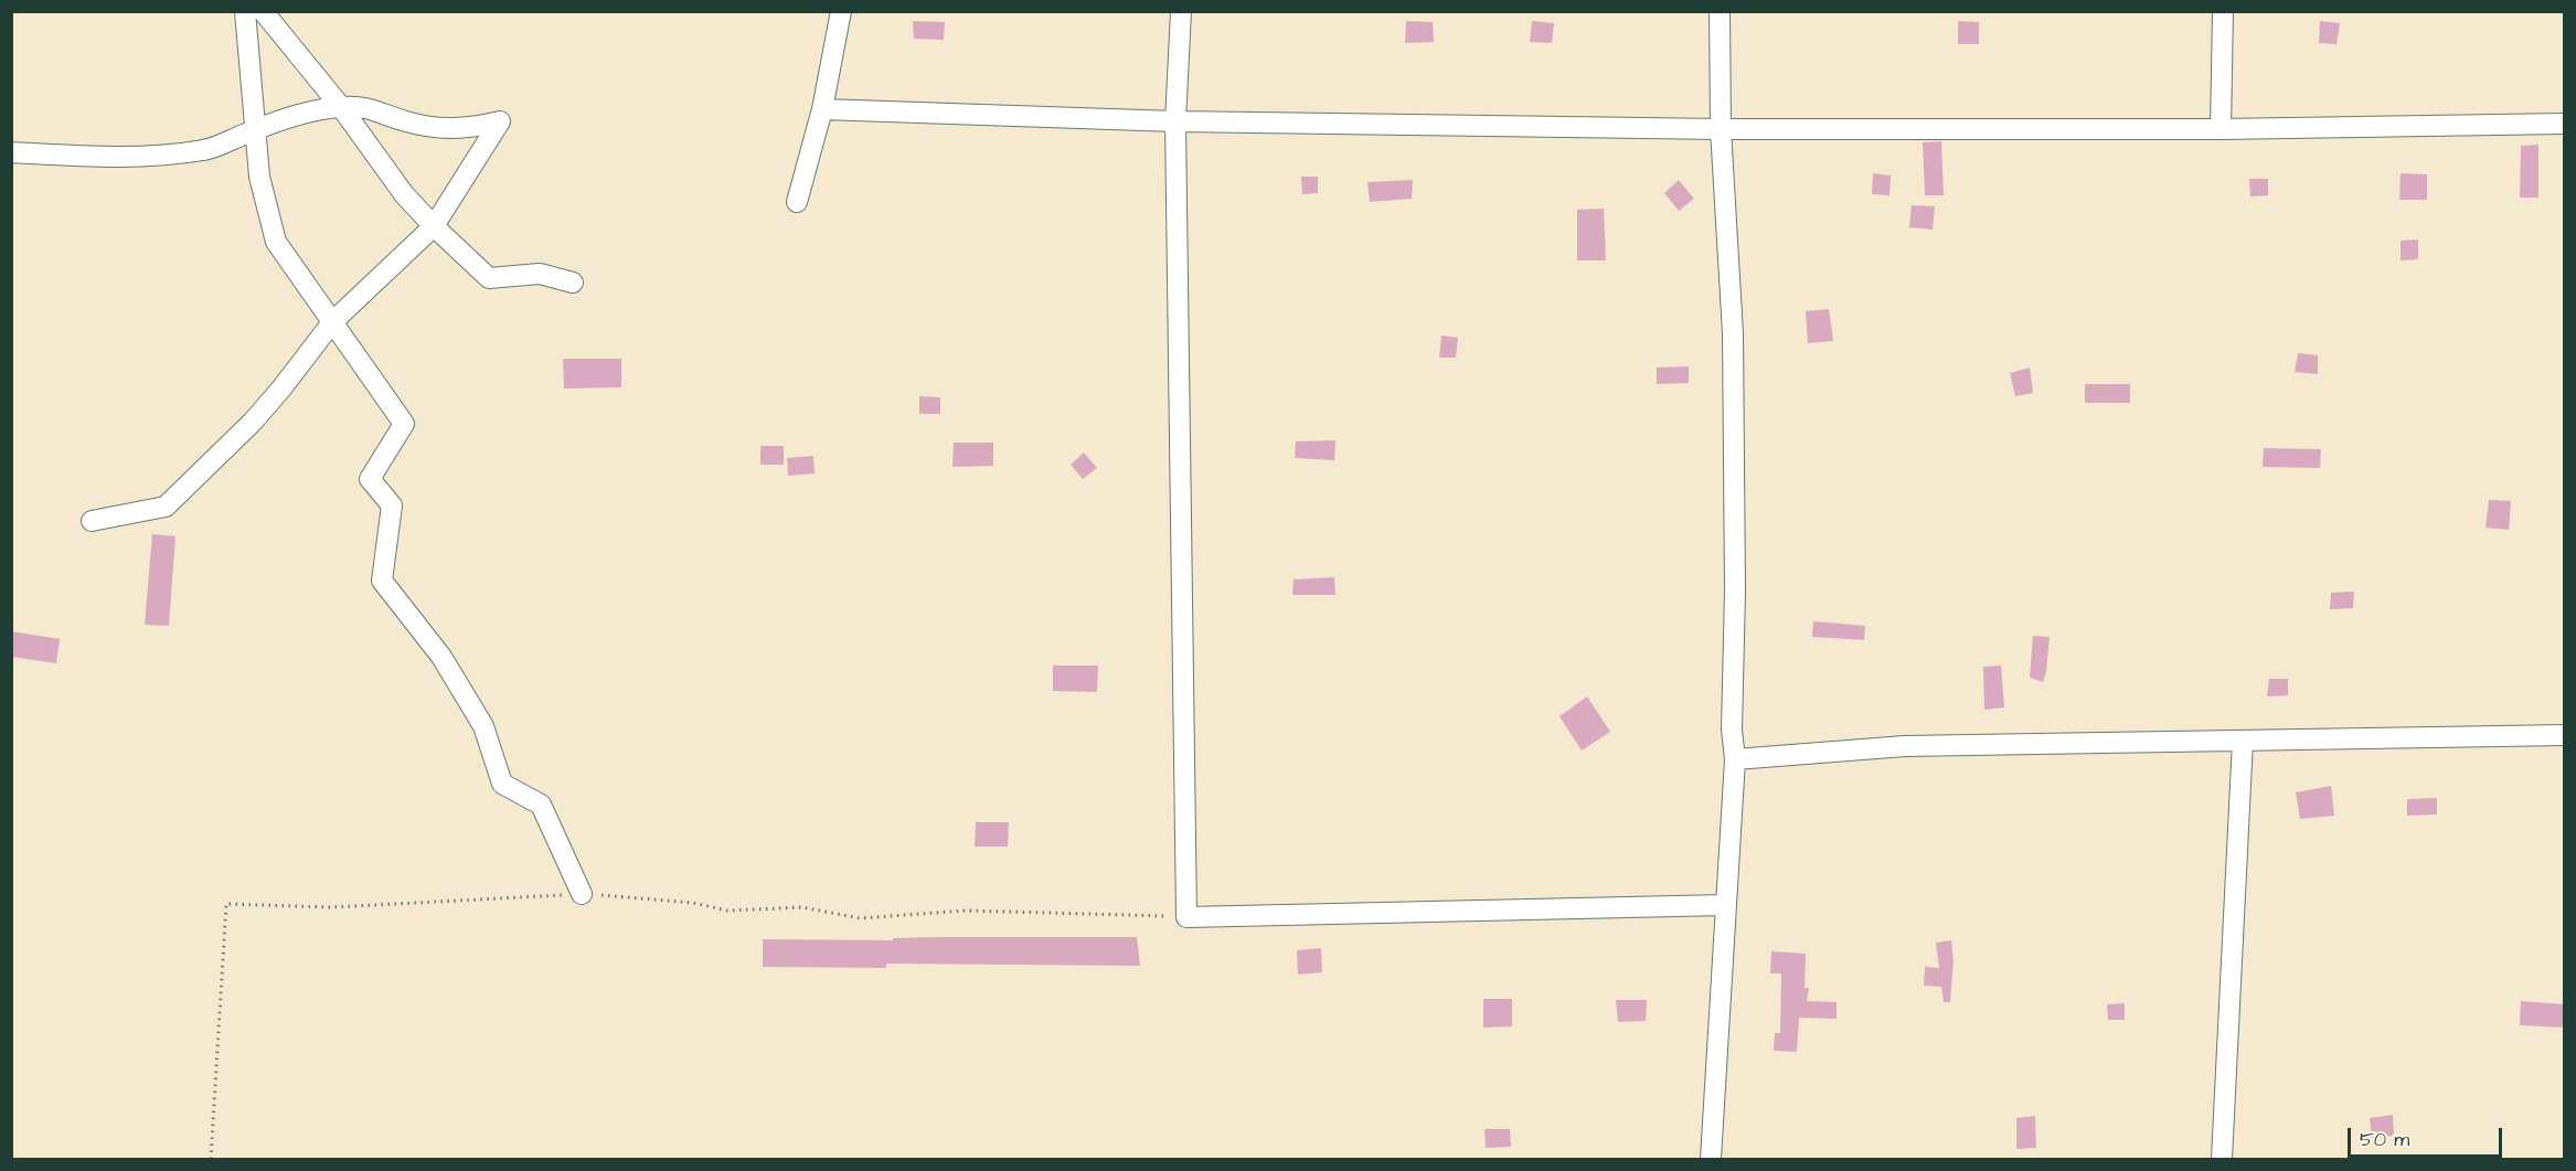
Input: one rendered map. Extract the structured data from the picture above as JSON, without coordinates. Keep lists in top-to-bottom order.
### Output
{
  "scale_bar": "50 m"
}
